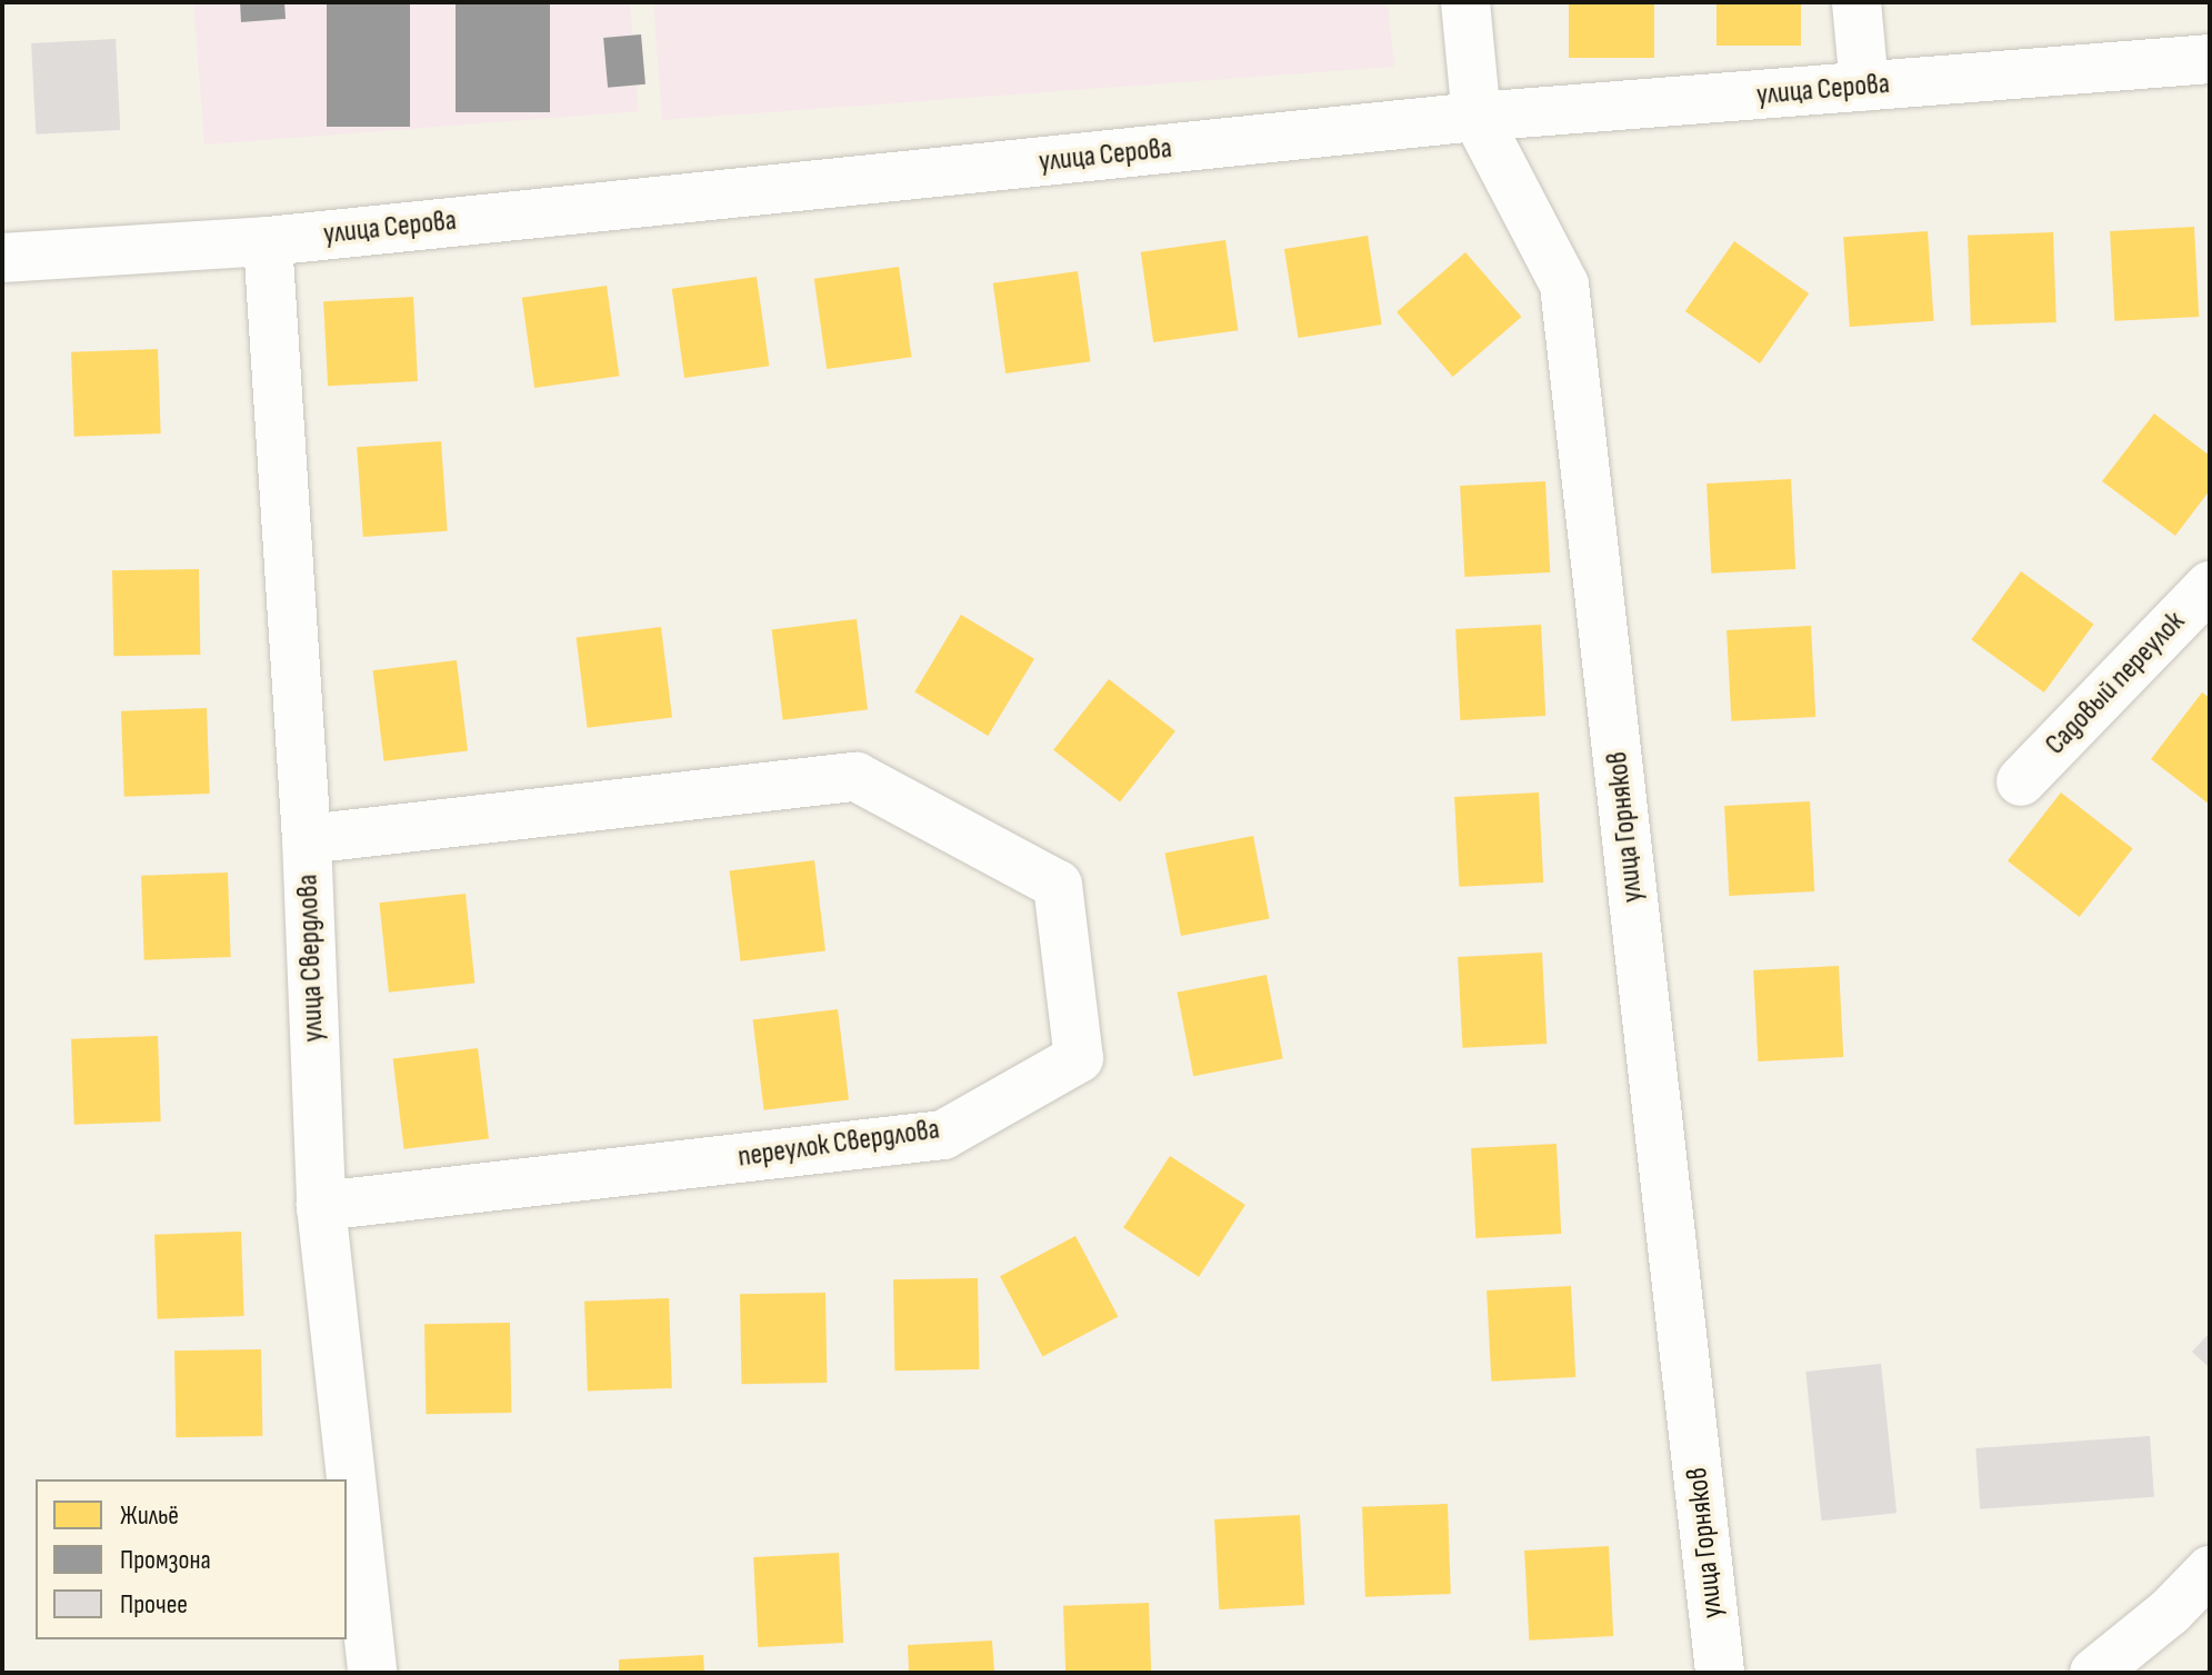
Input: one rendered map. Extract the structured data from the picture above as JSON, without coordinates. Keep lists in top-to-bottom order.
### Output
{
  "streets": {
    "street": [
      "улица Серова",
      "Садовый переулок",
      "улица Горняков",
      "улица Свердлова",
      "переулок Свердлова"
    ]
  },
  "crossings": [
    ["улица Серова", "улица Горняков"],
    ["улица Серова", "улица Свердлова"],
    ["улица Свердлова", "переулок Свердлова"]
  ],
  "legend": ["Жильё", "Промзона", "Прочее"]
}
